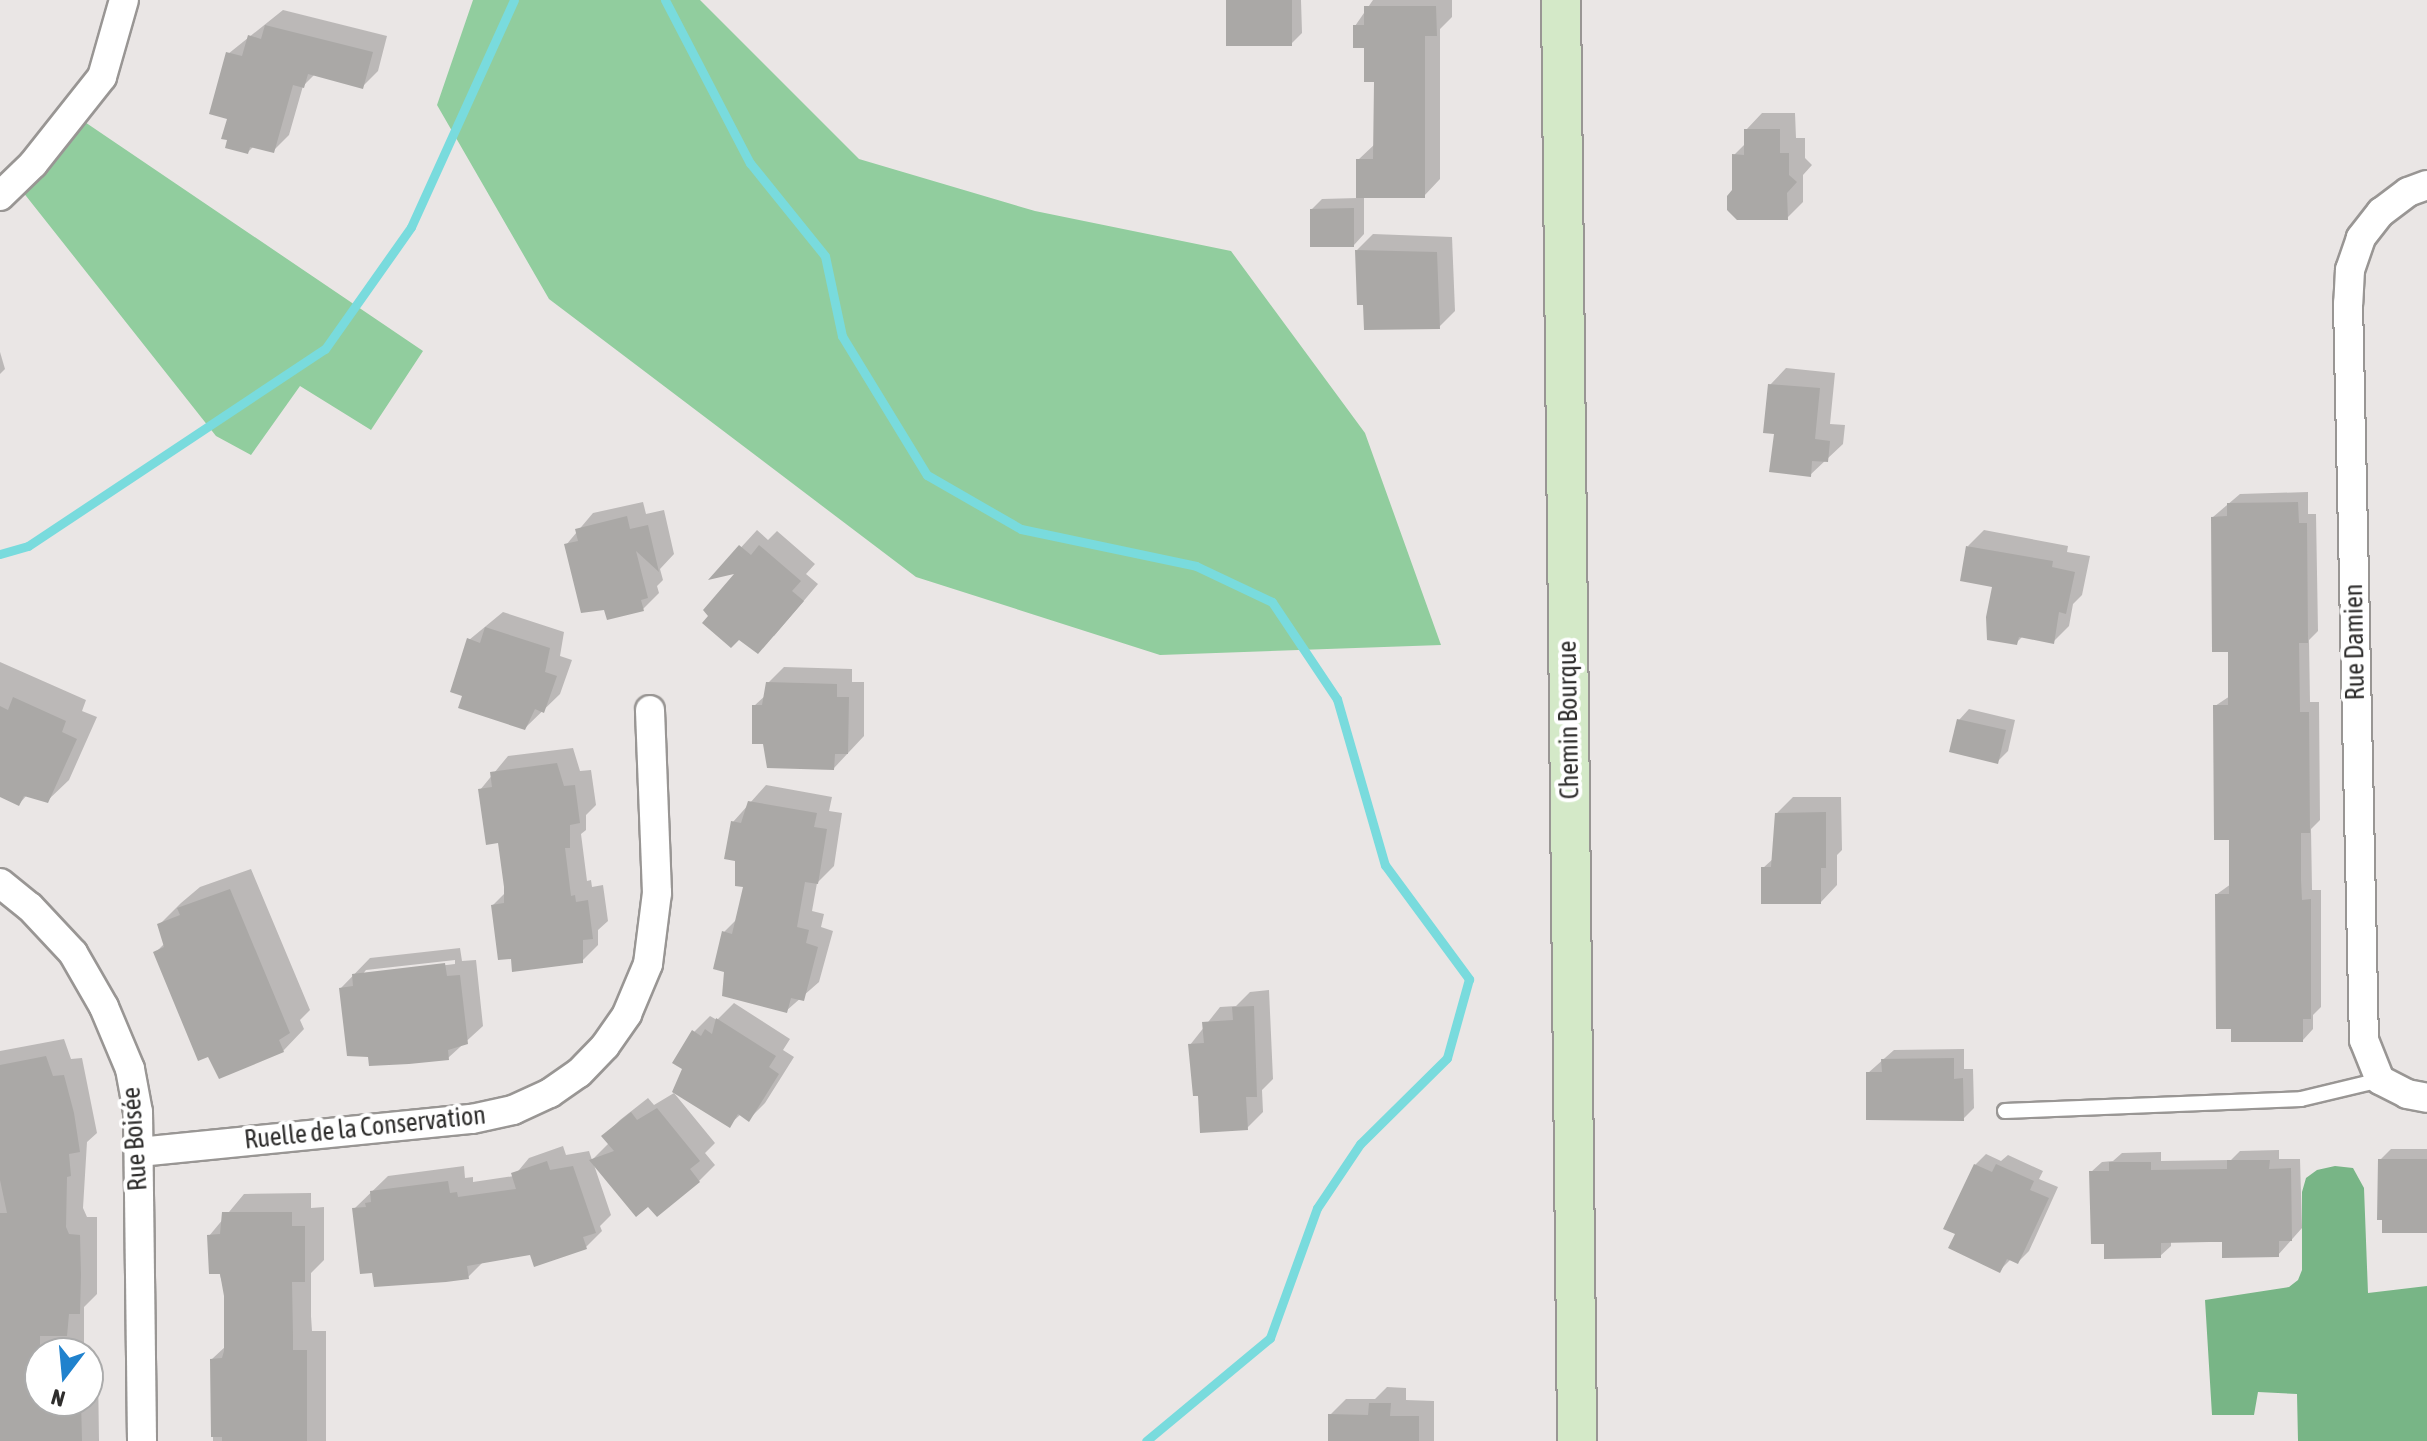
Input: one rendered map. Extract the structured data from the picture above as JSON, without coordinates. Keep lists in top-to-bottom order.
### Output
{
  "streets": {
    "street": [
      "Rue Damien",
      "Chemin Bourque",
      "Ruelle de la Conservation",
      "Rue Boisée"
    ]
  },
  "crossings": [
    ["Ruelle de la Conservation", "Rue Boisée"]
  ],
  "north": "bottom"
}
